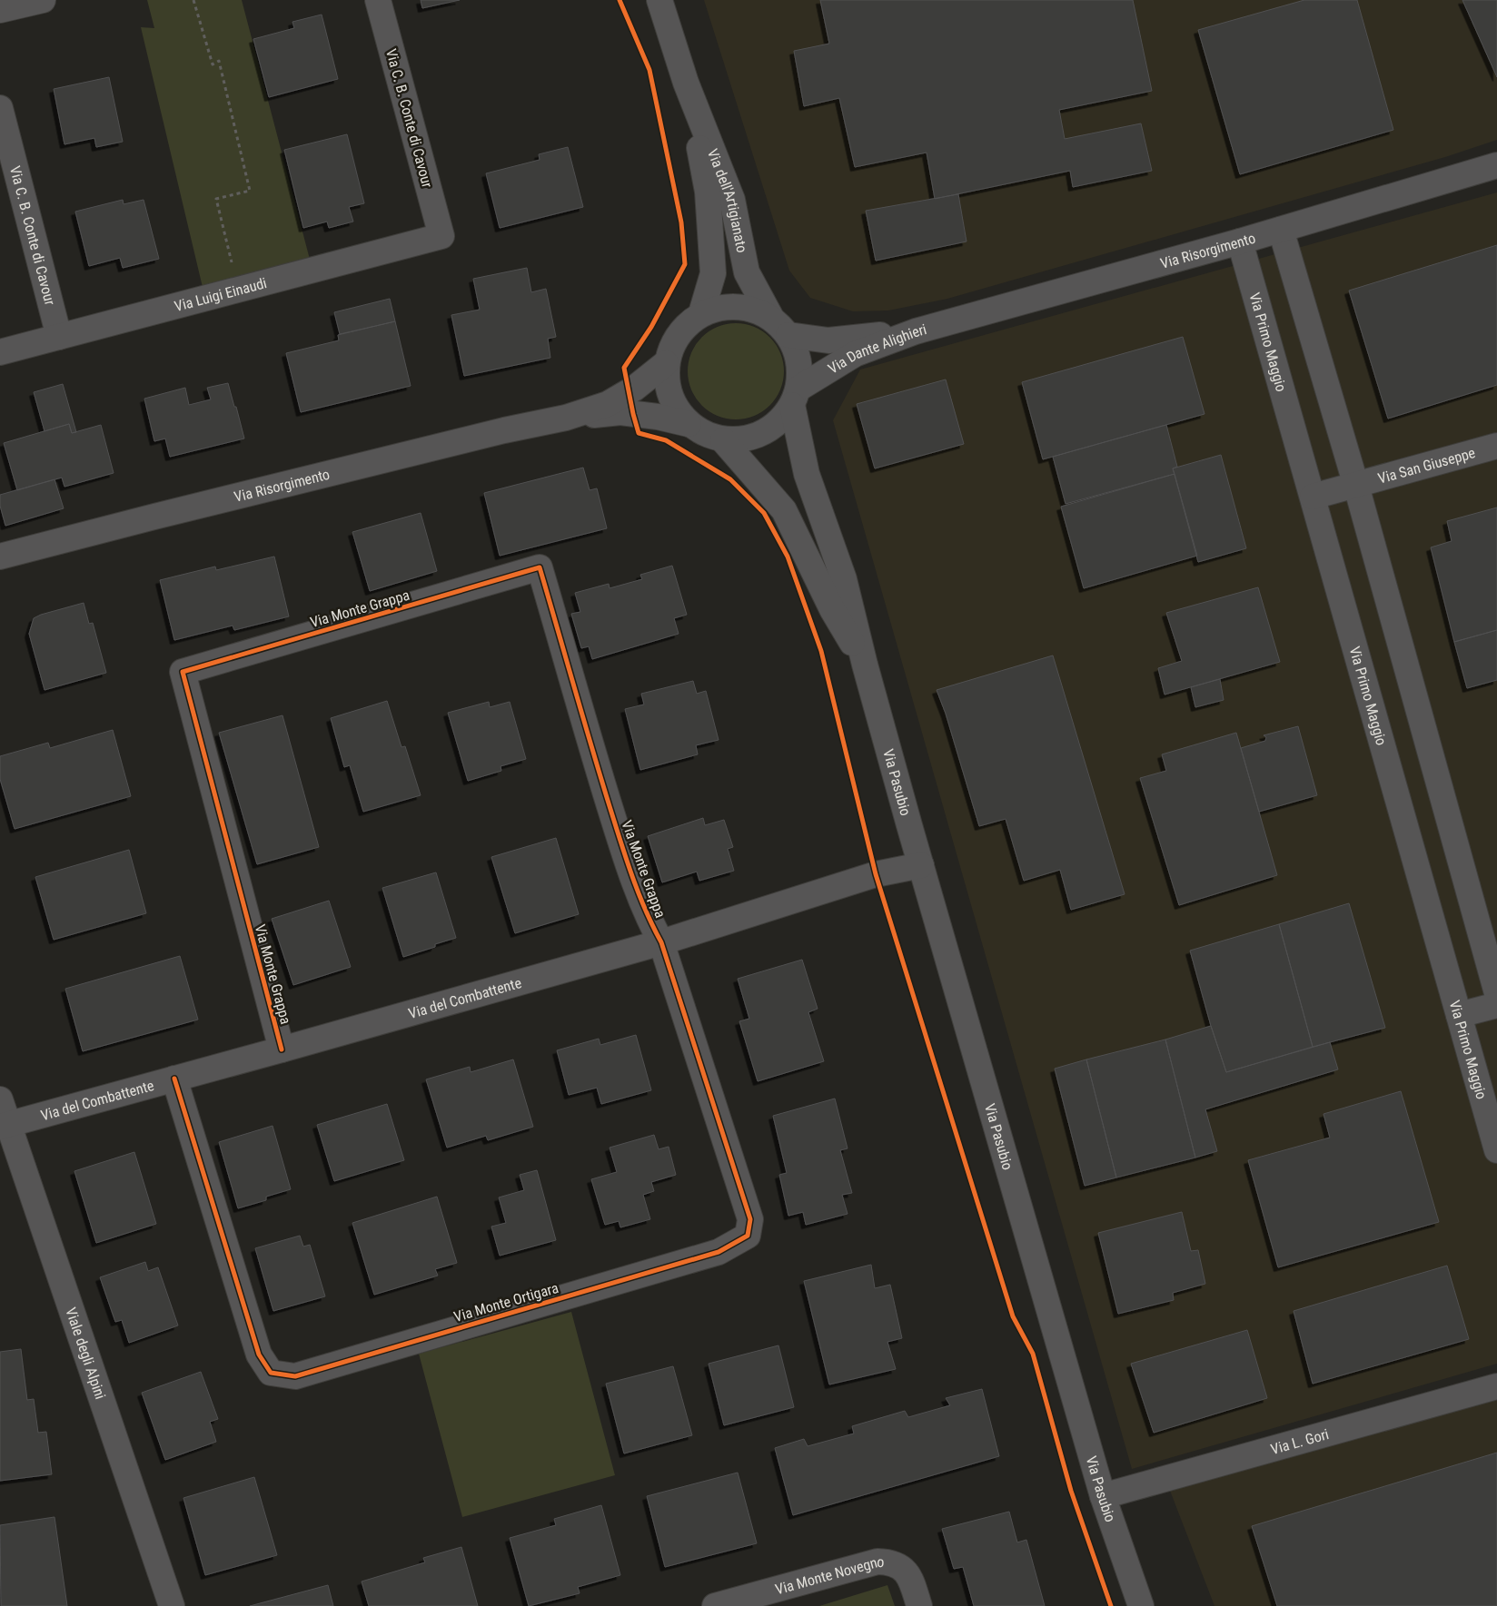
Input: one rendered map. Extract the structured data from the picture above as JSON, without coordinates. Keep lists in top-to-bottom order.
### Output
{
  "streets": {
    "street": [
      "Via C. B. Conte di Cavour",
      "Via dell'Artigianato",
      "Via Risorgimento",
      "Via Luigi Einaudi",
      "Via Primo Maggio",
      "Via Dante Alighieri",
      "Via San Giuseppe",
      "Via Monte Grappa",
      "Via Pasubio",
      "Via del Combattente",
      "Via Monte Ortigara",
      "Viale degli Alpini",
      "Via L. Gori",
      "Via Monte Novegno"
    ]
  },
  "crossings": [
    ["Via C. B. Conte di Cavour", "Via Luigi Einaudi"],
    ["Via dell'Artigianato", "Via Risorgimento"],
    ["Via dell'Artigianato", "Via Dante Alighieri"],
    ["Via dell'Artigianato", "Via Pasubio"],
    ["Via Risorgimento", "Via Primo Maggio"],
    ["Via Risorgimento", "Via Dante Alighieri"],
    ["Via Risorgimento", "Via Pasubio"],
    ["Via Primo Maggio", "Via San Giuseppe"],
    ["Via Dante Alighieri", "Via Pasubio"],
    ["Via Monte Grappa", "Via del Combattente"],
    ["Via Monte Grappa", "Via Monte Ortigara"],
    ["Via Pasubio", "Via del Combattente"],
    ["Via Pasubio", "Via L. Gori"],
    ["Via del Combattente", "Via Monte Ortigara"],
    ["Via del Combattente", "Viale degli Alpini"]
  ]
}
